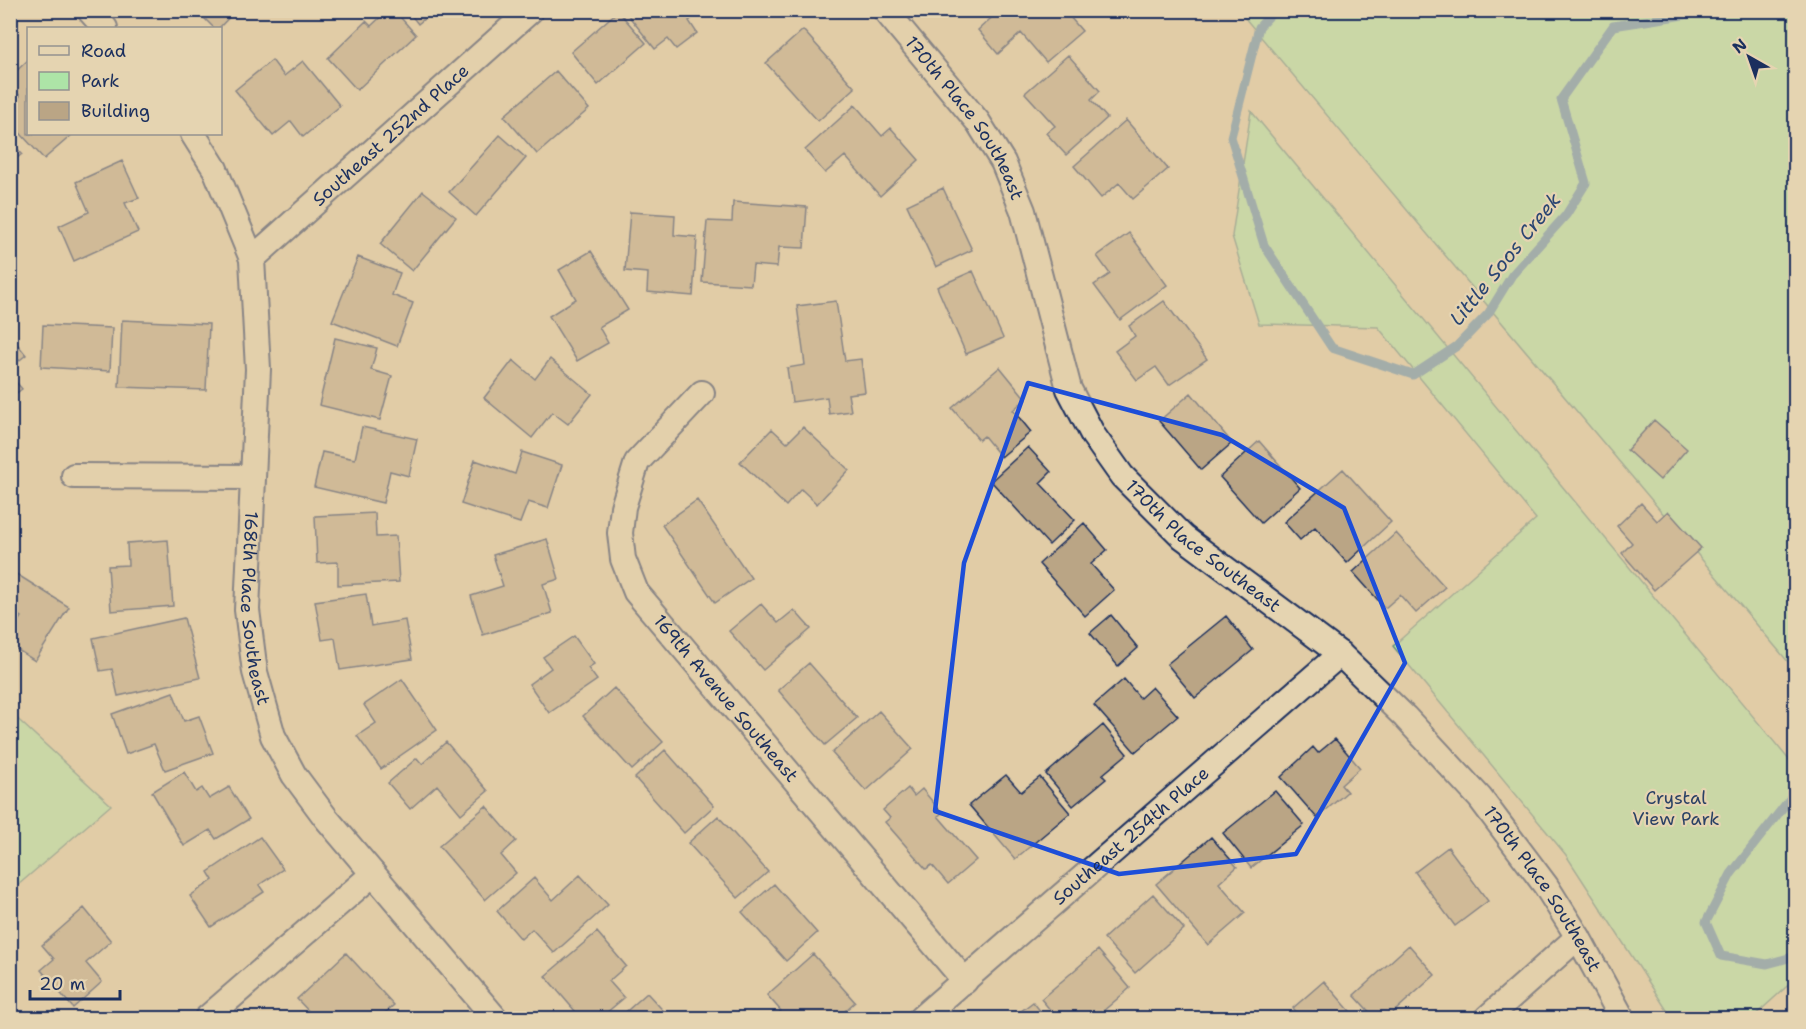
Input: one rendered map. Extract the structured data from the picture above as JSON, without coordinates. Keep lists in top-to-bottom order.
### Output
{
  "streets": {
    "street": [
      "170th Place Southeast",
      "Southeast 252nd Place",
      "168th Place Southeast",
      "169th Avenue Southeast",
      "Southeast 254th Place"
    ]
  },
  "crossings": [
    ["170th Place Southeast", "Southeast 254th Place"],
    ["Southeast 252nd Place", "168th Place Southeast"],
    ["169th Avenue Southeast", "Southeast 254th Place"]
  ],
  "water": ["Little Soos Creek"],
  "parks": ["Crystal View Park"],
  "legend": ["Road", "Park", "Building"],
  "scale_bar": "20 m",
  "north": "top left"
}
